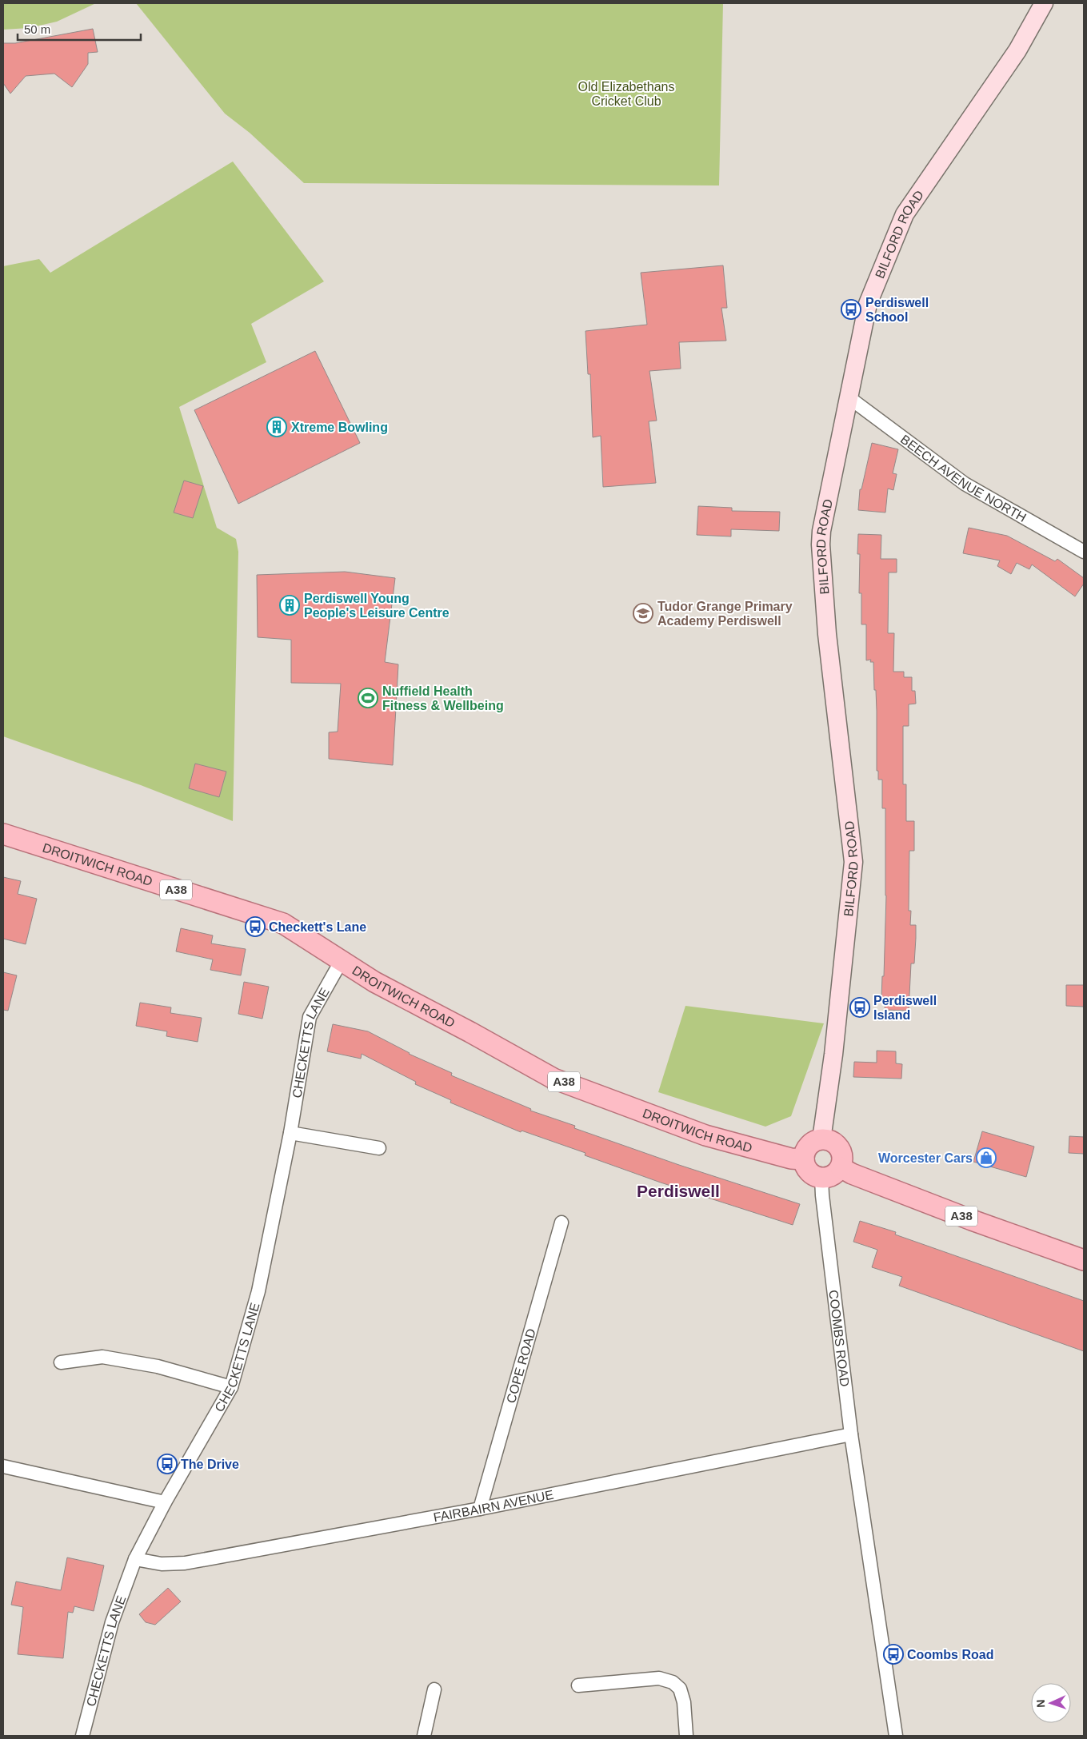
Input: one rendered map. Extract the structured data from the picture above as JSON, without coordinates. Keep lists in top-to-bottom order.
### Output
{
  "streets": {
    "main road": ["BILFORD ROAD", "DROITWICH ROAD", "A38"],
    "street": [
      "BEECH AVENUE NORTH",
      "CHECKETTS LANE",
      "COOMBS ROAD",
      "COPE ROAD",
      "FAIRBAIRN AVENUE"
    ]
  },
  "crossings": [
    ["BILFORD ROAD", "BEECH AVENUE NORTH"],
    ["BILFORD ROAD", "DROITWICH ROAD"],
    ["BILFORD ROAD", "A38"],
    ["BILFORD ROAD", "COOMBS ROAD"],
    ["DROITWICH ROAD", "A38"],
    ["DROITWICH ROAD", "CHECKETTS LANE"],
    ["DROITWICH ROAD", "COOMBS ROAD"],
    ["A38", "COOMBS ROAD"],
    ["CHECKETTS LANE", "FAIRBAIRN AVENUE"],
    ["COOMBS ROAD", "FAIRBAIRN AVENUE"],
    ["COPE ROAD", "FAIRBAIRN AVENUE"]
  ],
  "districts": ["Perdiswell"],
  "parks": ["Old Elizabethans Cricket Club"],
  "places": {
    "bus stop": [
      "Perdiswell School",
      "Checkett's Lane",
      "Perdiswell Island",
      "The Drive",
      "Coombs Road"
    ],
    "building": ["Xtreme Bowling", "Perdiswell Young People's Leisure Centre"],
    "school or university": ["Tudor Grange Primary Academy Perdiswell"],
    "sports": ["Nuffield Health Fitness & Wellbeing"],
    "shop": ["Worcester Cars"]
  },
  "scale_bar": "50 m",
  "north": "left"
}
